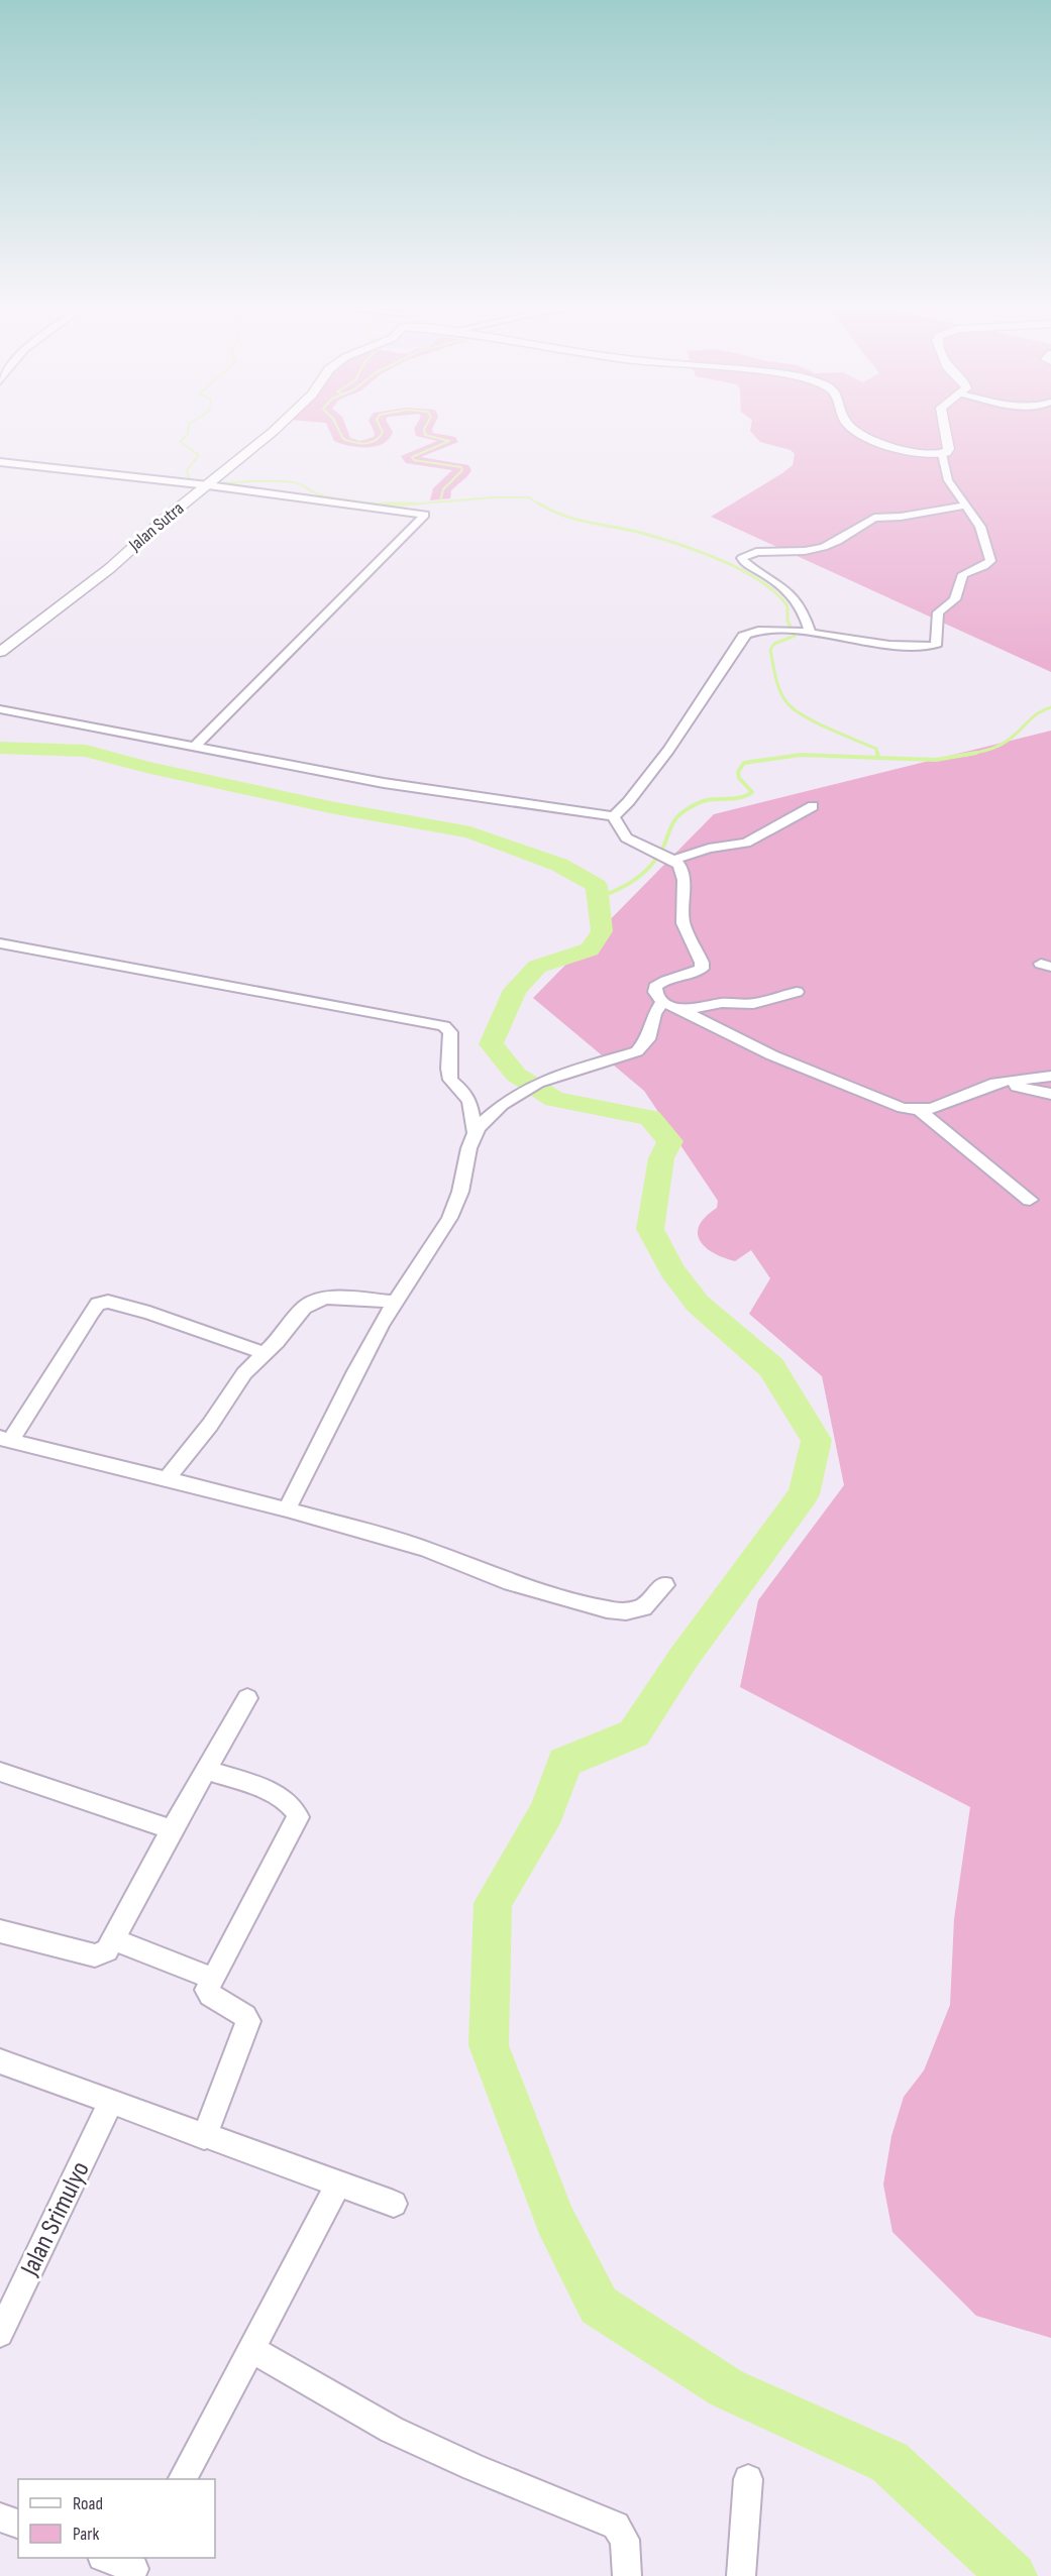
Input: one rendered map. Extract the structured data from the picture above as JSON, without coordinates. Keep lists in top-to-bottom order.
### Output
{
  "streets": {
    "street": ["Jalan Sutra", "Jalan Srimulyo"]
  },
  "legend": ["Road", "Park"]
}
